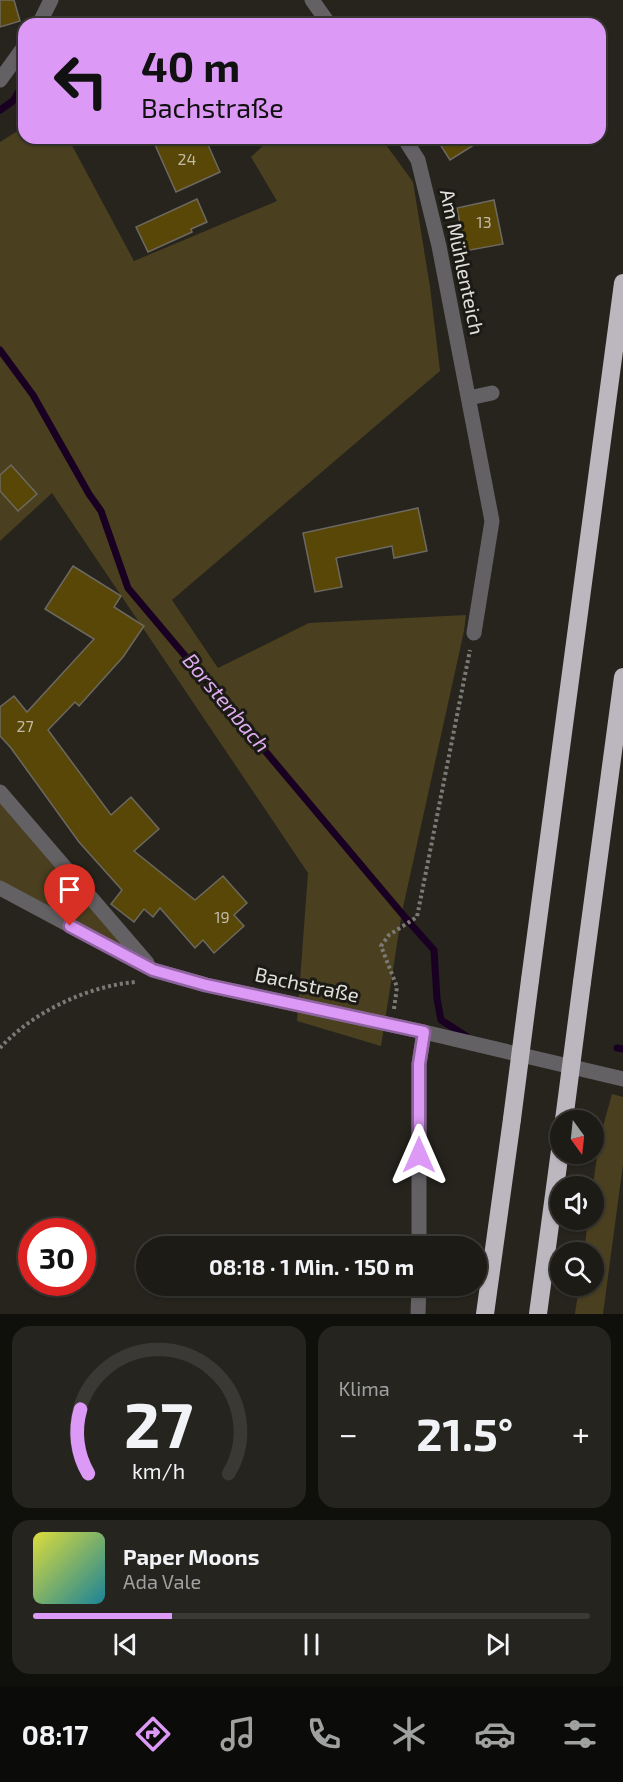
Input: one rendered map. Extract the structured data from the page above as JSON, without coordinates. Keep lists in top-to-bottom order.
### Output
{
  "streets": {
    "street": ["Am Mühlenteich", "Bachstraße"]
  },
  "water": ["Borstenbach"],
  "house_numbers": [
    "24",
    "13",
    "27",
    "19"
  ],
  "north": "bottom",
  "page": {
    "turn": ["40 m", "Bachstraße"],
    "limit": "30",
    "trip": "08:18 · 1 Min. · 150 m",
    "tile": "Klima",
    "heat": ["−", "21.5°", "+"],
    "song": ["Paper Moons", "Ada Vale"],
    "tabs": "08:17",
    "gauge": ["27", "km/h"]
  }
}
